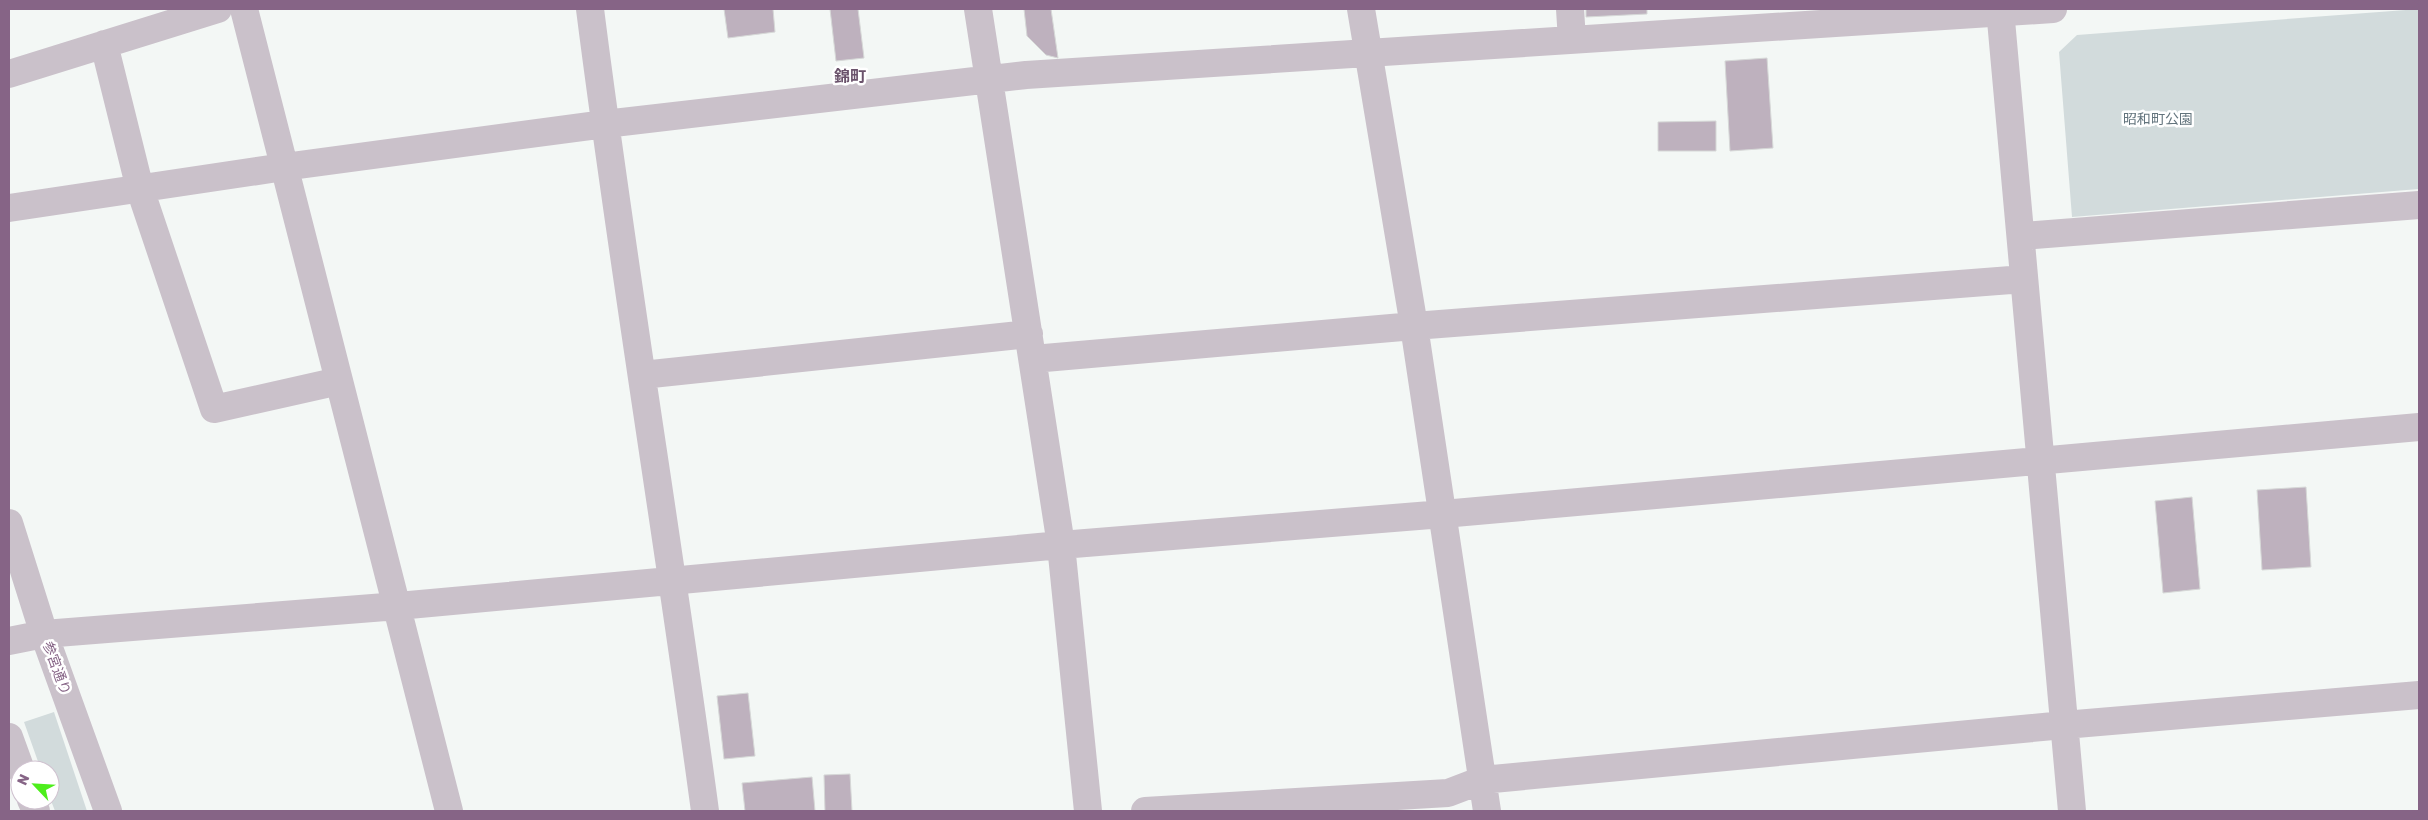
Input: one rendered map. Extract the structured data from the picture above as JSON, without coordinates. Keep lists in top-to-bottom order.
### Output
{
  "streets": {
    "street": ["参宮通り"]
  },
  "districts": ["錦町"],
  "parks": ["昭和町公園"],
  "north": "top left"
}
